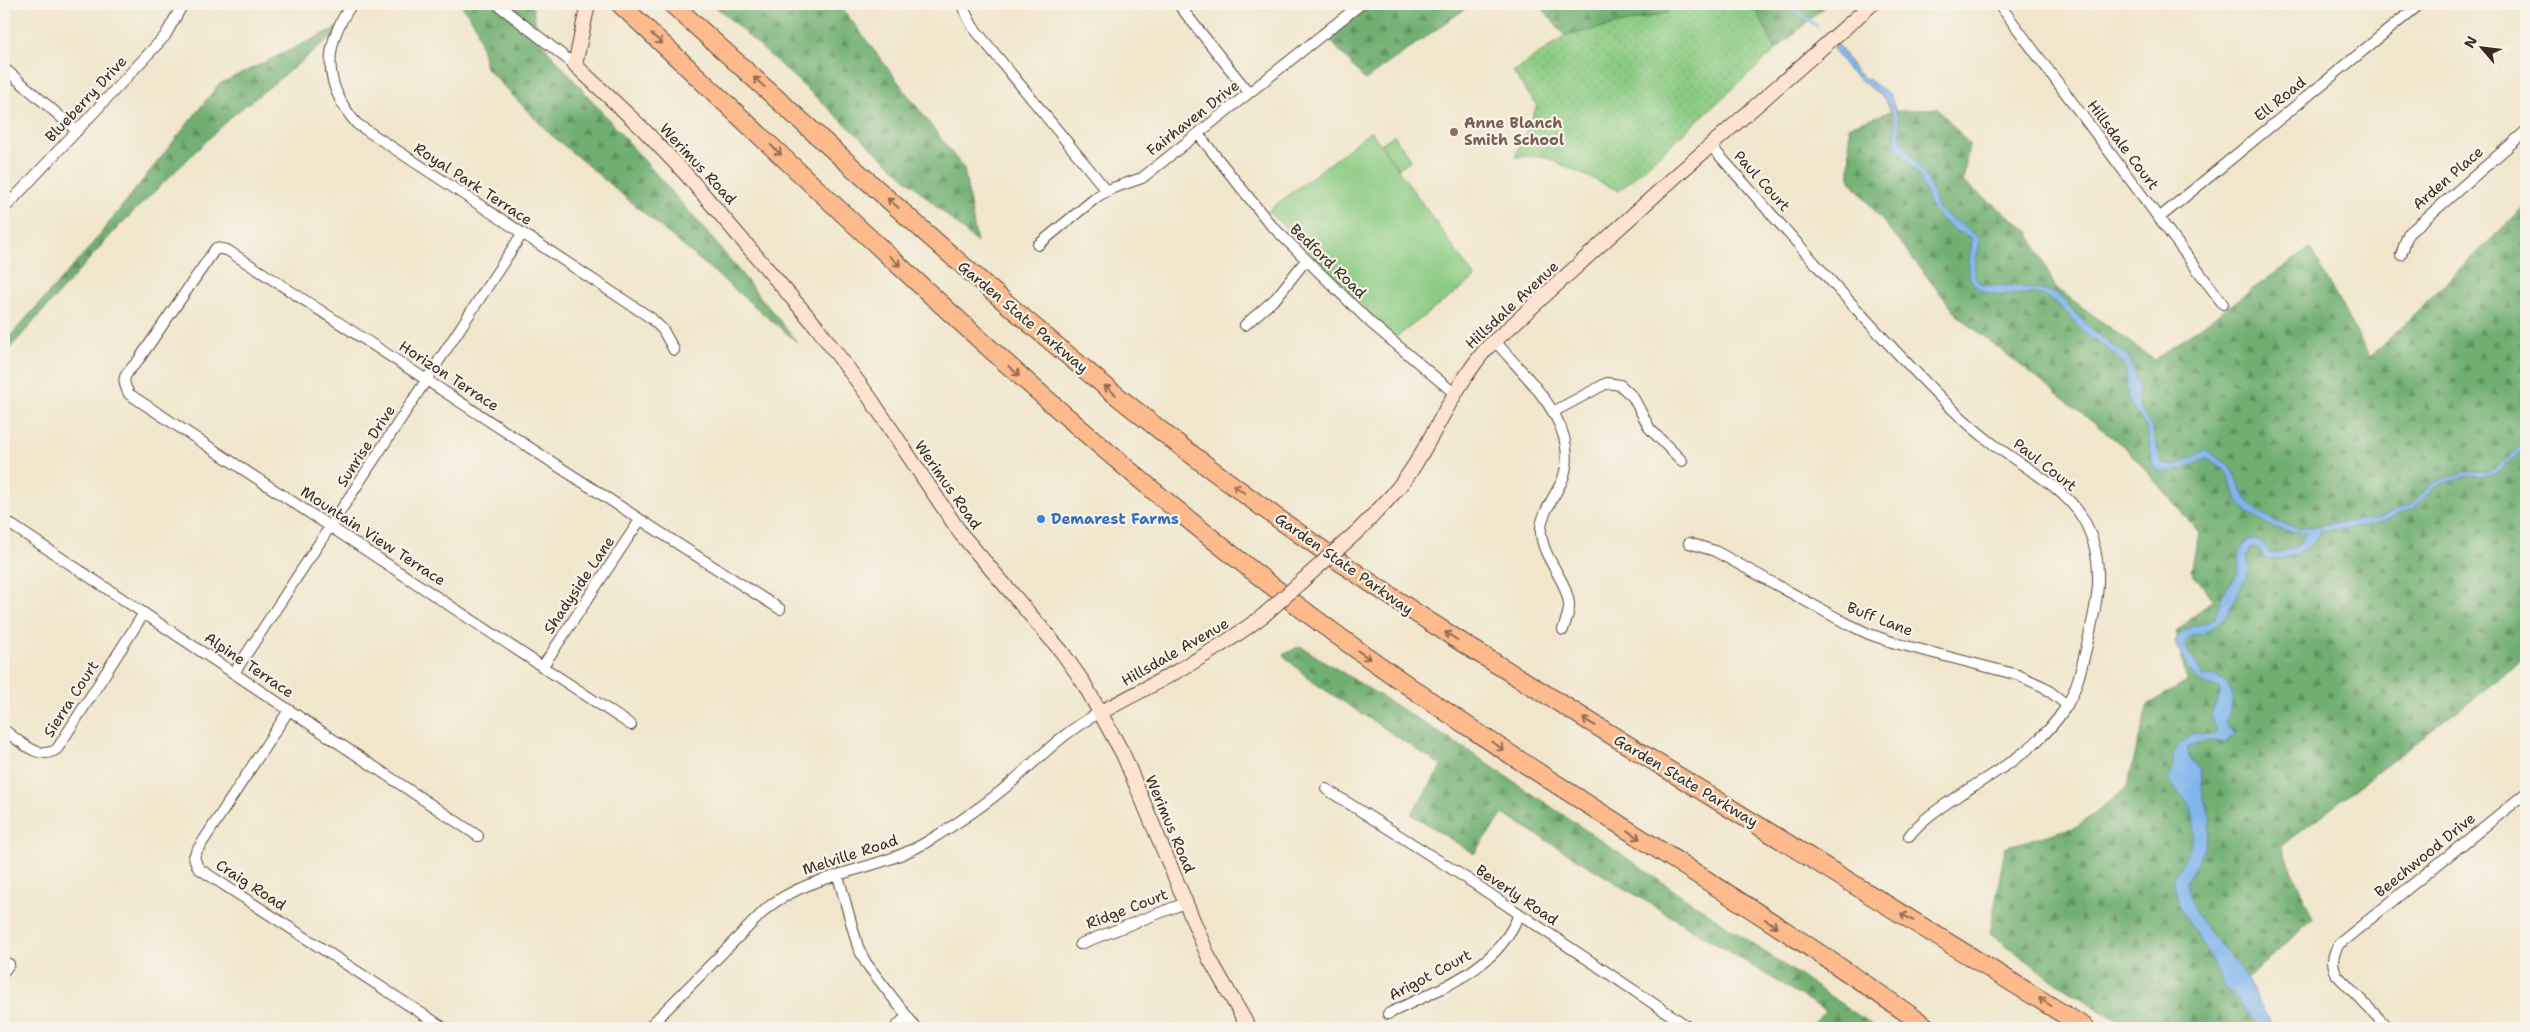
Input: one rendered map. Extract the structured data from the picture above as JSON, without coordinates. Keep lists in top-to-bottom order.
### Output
{
  "streets": {
    "highway": ["Garden State Parkway"],
    "main road": ["Werimus Road", "Hillsdale Avenue"],
    "street": [
      "Blueberry Drive",
      "Ell Road",
      "Fairhaven Drive",
      "Hillsdale Court",
      "Arden Place",
      "Paul Court",
      "Royal Park Terrace",
      "Bedford Road",
      "Horizon Terrace",
      "Sunrise Drive",
      "Mountain View Terrace",
      "Shadyside Lane",
      "Buff Lane",
      "Alpine Terrace",
      "Sierra Court",
      "Melville Road",
      "Beechwood Drive",
      "Craig Road",
      "Beverly Road",
      "Ridge Court",
      "Arigot Court"
    ]
  },
  "crossings": [
    ["Ell Road", "Hillsdale Court"],
    ["Fairhaven Drive", "Bedford Road"],
    ["Werimus Road", "Hillsdale Avenue"],
    ["Werimus Road", "Melville Road"],
    ["Werimus Road", "Ridge Court"],
    ["Paul Court", "Hillsdale Avenue"],
    ["Paul Court", "Buff Lane"],
    ["Royal Park Terrace", "Sunrise Drive"],
    ["Bedford Road", "Hillsdale Avenue"],
    ["Hillsdale Avenue", "Melville Road"],
    ["Horizon Terrace", "Sunrise Drive"],
    ["Horizon Terrace", "Mountain View Terrace"],
    ["Horizon Terrace", "Shadyside Lane"],
    ["Sunrise Drive", "Mountain View Terrace"],
    ["Sunrise Drive", "Alpine Terrace"],
    ["Mountain View Terrace", "Shadyside Lane"],
    ["Alpine Terrace", "Sierra Court"],
    ["Alpine Terrace", "Craig Road"],
    ["Beverly Road", "Arigot Court"]
  ],
  "places": ["Anne Blanch Smith School", "Demarest Farms"],
  "north": "top left"
}
